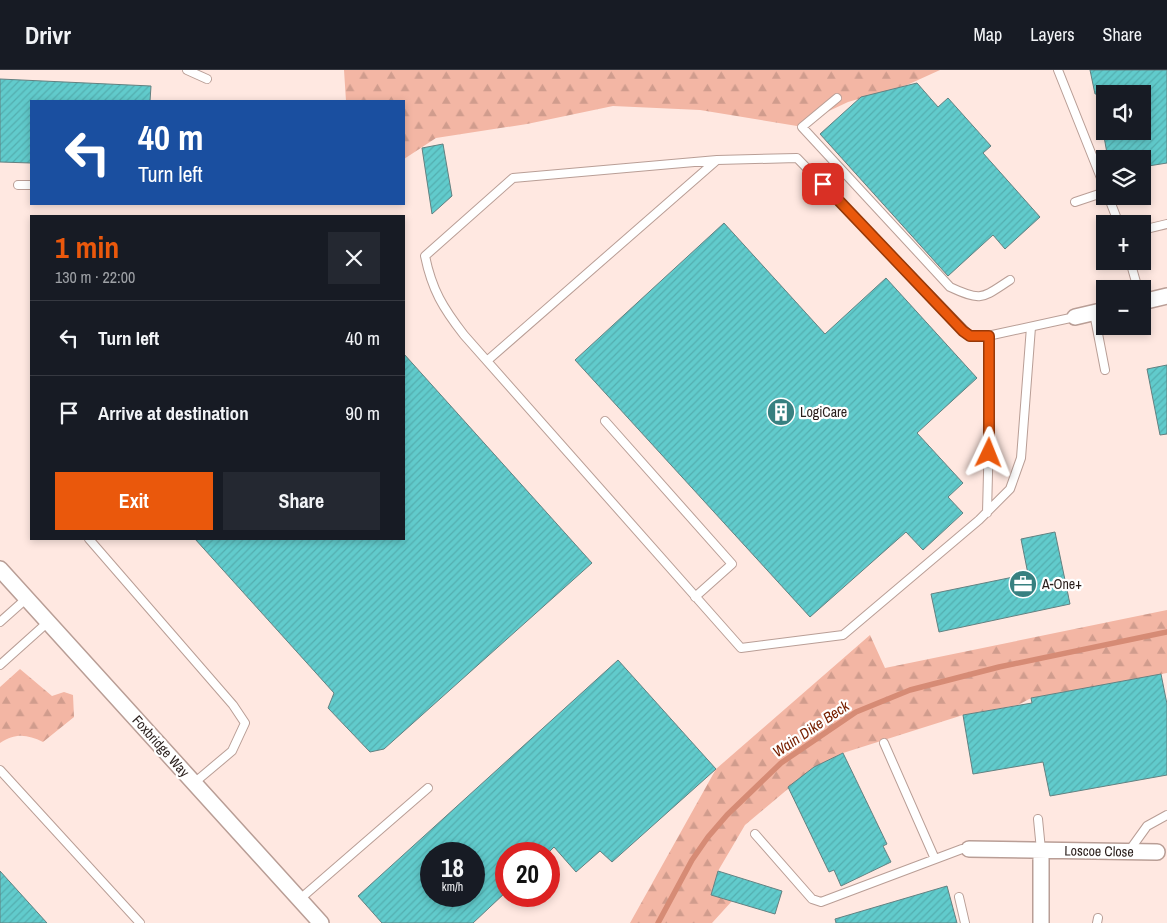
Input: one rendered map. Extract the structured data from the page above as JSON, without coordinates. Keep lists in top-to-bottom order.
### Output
{
  "streets": {
    "street": ["Foxbridge Way", "Loscoe Close"]
  },
  "water": ["Wain Dike Beck"],
  "places": {
    "building": ["LogiCare"],
    "office": ["A-One+"]
  },
  "page": {
    "header": "Drivr",
    "nav": ["Map", "Layers", "Share"],
    "map_buttons": ["+", "−"],
    "turn": ["40 m", "Turn left"],
    "heading": ["1 min", "130 m · 22:00"],
    "list": [
      {
        "name": "Turn left",
        "value": "40 m"
      },
      {
        "name": "Arrive at destination",
        "value": "90 m"
      }
    ],
    "buttons": ["Exit", "Share"],
    "speed": "18 km/h",
    "limit": "20"
  }
}
